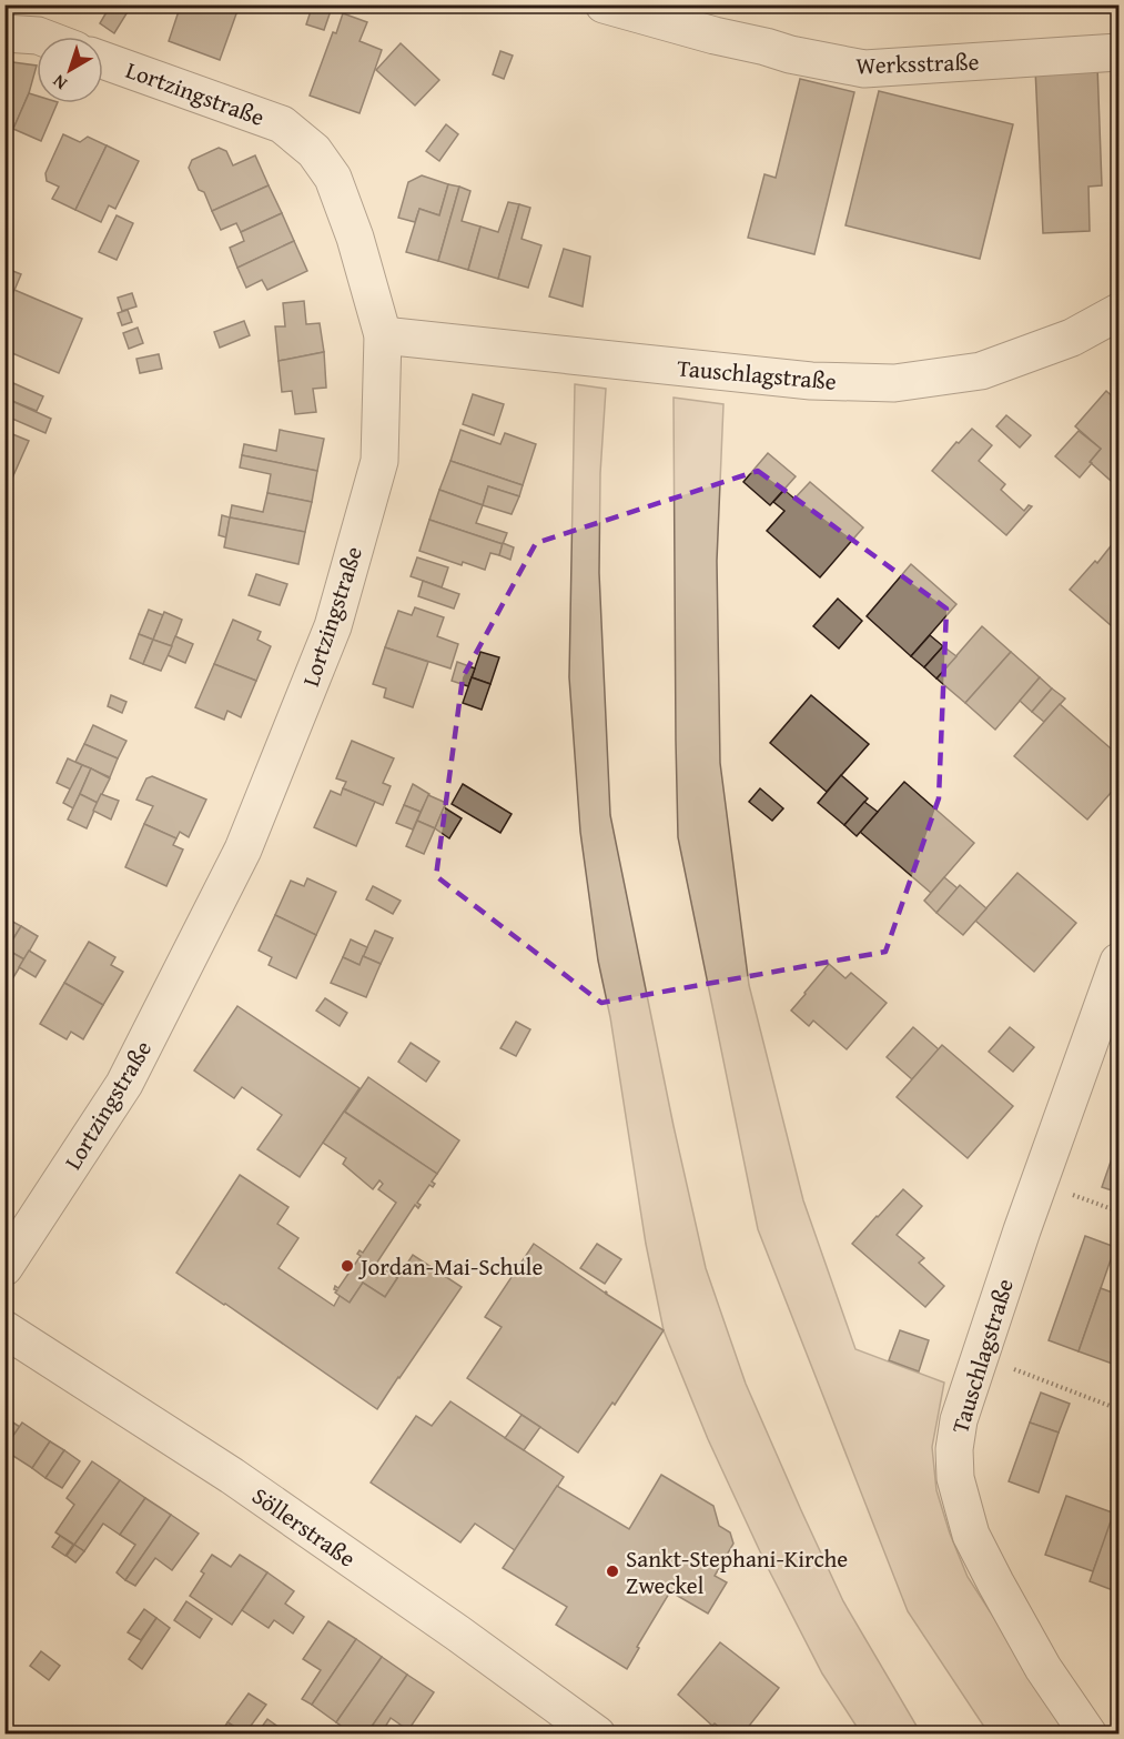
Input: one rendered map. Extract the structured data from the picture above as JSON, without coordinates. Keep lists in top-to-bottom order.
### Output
{
  "streets": {
    "street": [
      "Werksstraße",
      "Lortzingstraße",
      "Tauschlagstraße",
      "Söllerstraße"
    ]
  },
  "crossings": [
    ["Lortzingstraße", "Tauschlagstraße"]
  ],
  "places": ["Jordan-Mai-Schule", "Sankt-Stephani-Kirche Zweckel"],
  "north": "bottom left"
}
